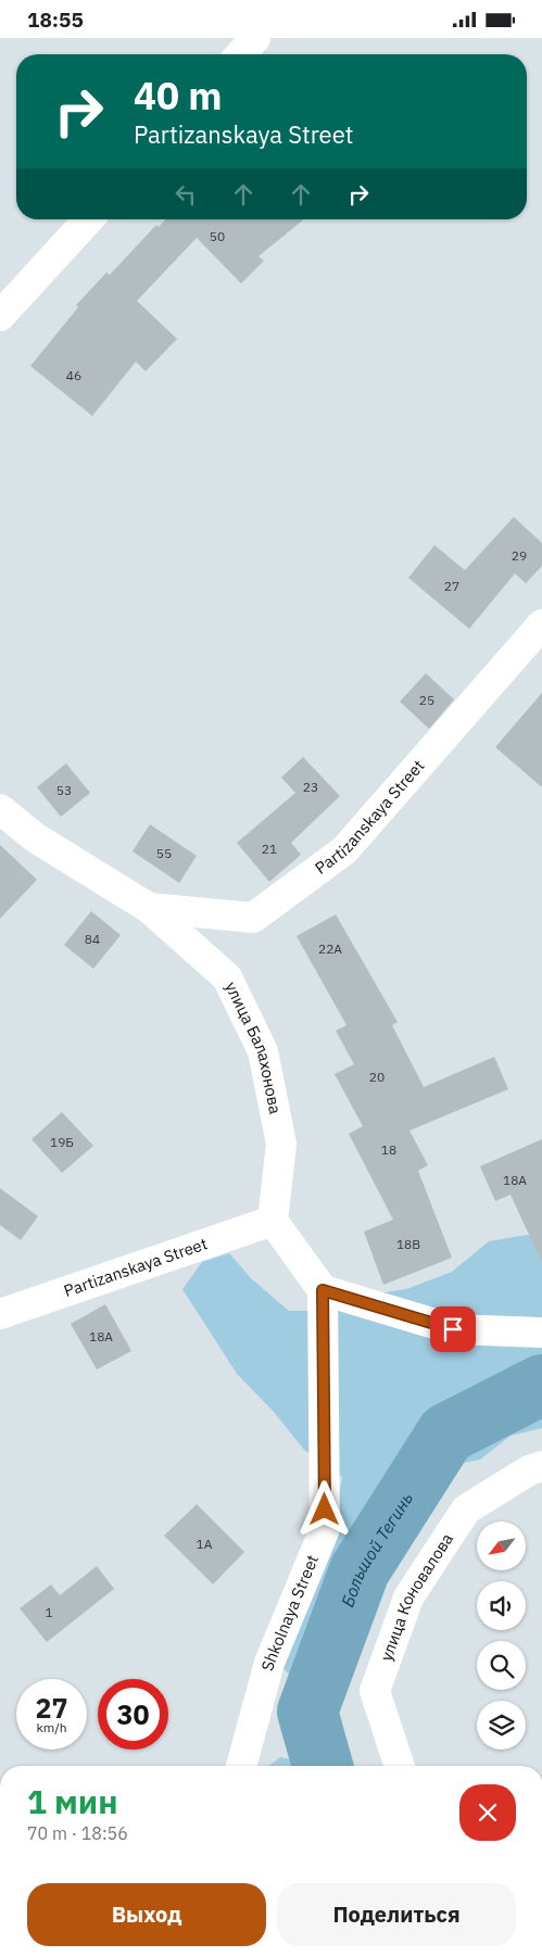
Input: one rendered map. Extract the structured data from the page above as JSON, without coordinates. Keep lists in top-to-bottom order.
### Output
{
  "streets": {
    "street": [
      "Partizanskaya Street",
      "улица Балахонова",
      "улица Коновалова",
      "Shkolnaya Street"
    ]
  },
  "crossings": [
    ["Partizanskaya Street", "улица Балахонова"]
  ],
  "water": ["Большой Тегинь"],
  "house_numbers": [
    "50",
    "46",
    "29",
    "27",
    "25",
    "23",
    "53",
    "21",
    "55",
    "84",
    "22А",
    "20",
    "19Б",
    "18",
    "18А",
    "18В",
    "18А",
    "1А",
    "1"
  ],
  "north": "bottom left",
  "page": {
    "status": "18:55",
    "turn": ["40 m", "Partizanskaya Street"],
    "speed": "27 km/h",
    "limit": "30",
    "heading": ["1 мин", "70 m · 18:56"],
    "buttons": ["Выход", "Поделиться"]
  }
}
